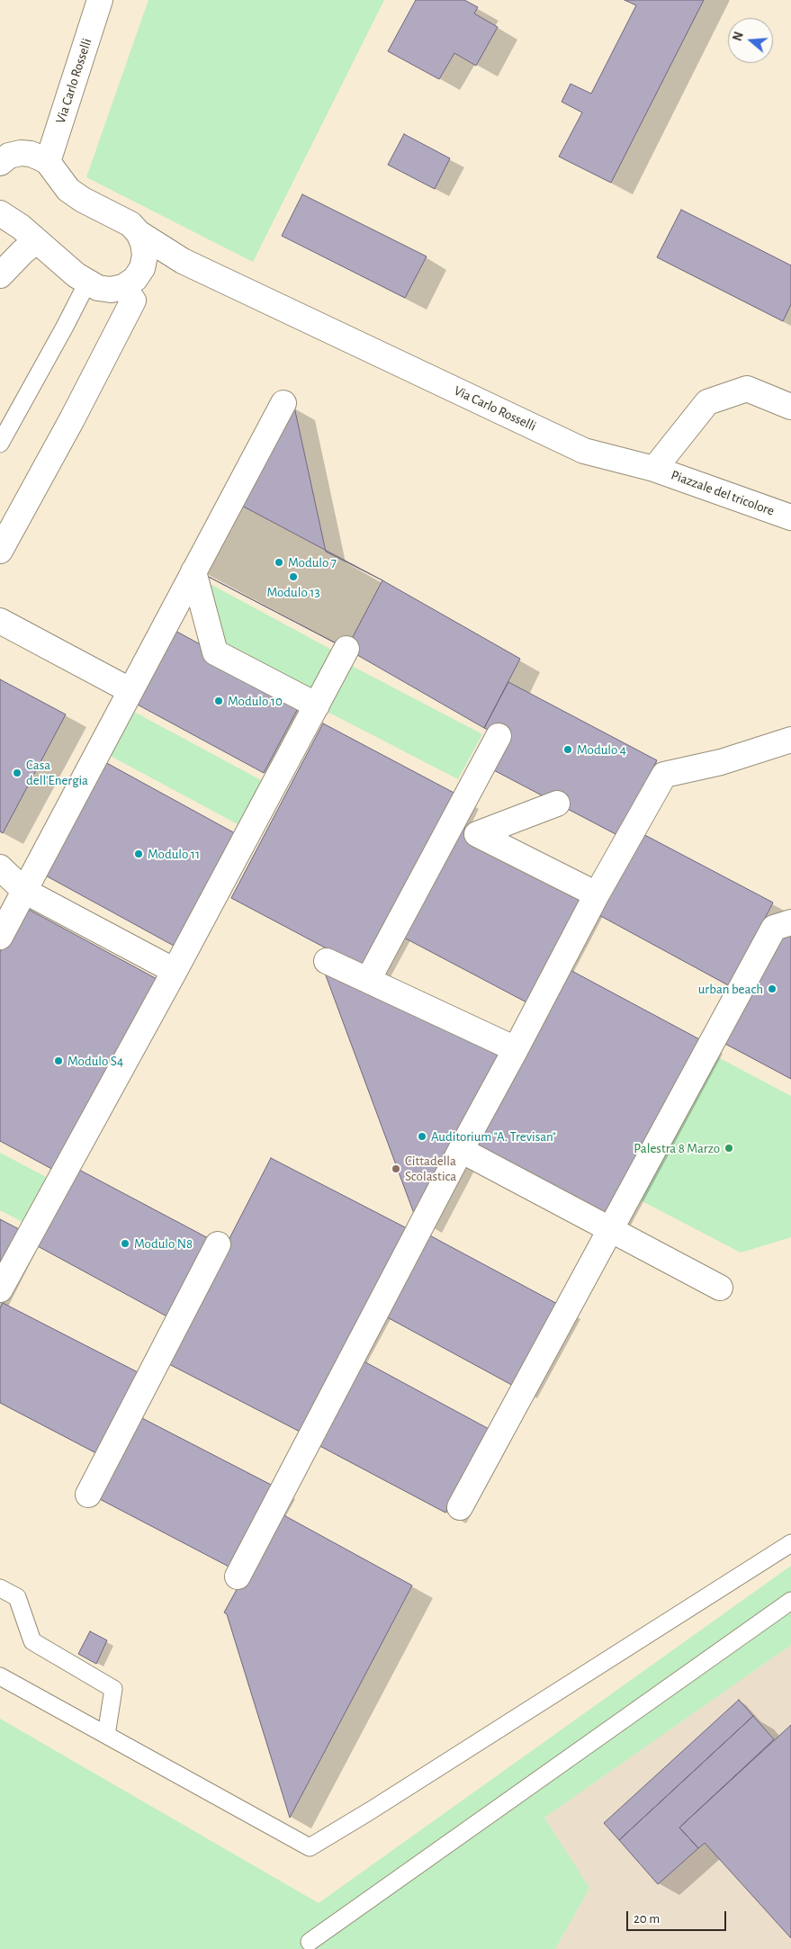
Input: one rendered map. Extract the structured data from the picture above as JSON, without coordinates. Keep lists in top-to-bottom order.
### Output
{
  "streets": {
    "street": ["Via Carlo Rosselli", "Piazzale del tricolore"]
  },
  "crossings": [
    ["Via Carlo Rosselli", "Piazzale del tricolore"]
  ],
  "places": [
    "Modulo 7",
    "Modulo 13",
    "Modulo 10",
    "Modulo 4",
    "Casa dell'Energia",
    "Modulo 11",
    "urban beach",
    "Modulo S4",
    "Auditorium \"A. Trevisan\"",
    "Palestra 8 Marzo",
    "Cittadella Scolastica",
    "Modulo N8"
  ],
  "scale_bar": "20 m",
  "north": "left"
}
